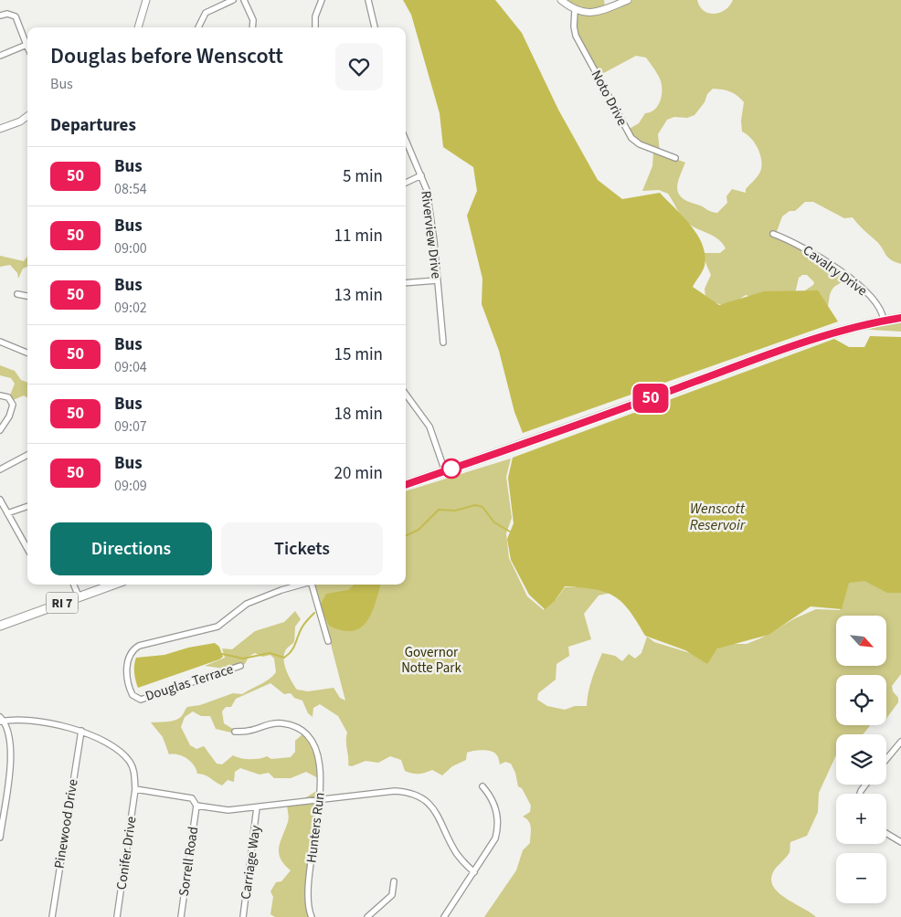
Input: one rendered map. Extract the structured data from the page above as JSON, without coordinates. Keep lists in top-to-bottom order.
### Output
{
  "streets": {
    "main road": ["RI 7"],
    "street": [
      "Noto Drive",
      "Riverview Drive",
      "Cavalry Drive",
      "Douglas Terrace",
      "Pinewood Drive",
      "Hunters Run",
      "Conifer Drive",
      "Sorrell Road",
      "Carriage Way"
    ]
  },
  "crossings": [
    ["Pinewood Drive", "Conifer Drive"]
  ],
  "water": ["Wenscott Reservoir"],
  "parks": ["Governor Notte Park"],
  "lines": ["bus line 50"],
  "north": "bottom right",
  "page": {
    "on_map": "50",
    "heading": [
      ["Douglas before Wenscott", "Bus"],
      "Departures"
    ],
    "list": [
      {
        "mark": "50",
        "name": "Bus",
        "note": "08:54",
        "value": "5 min"
      },
      {
        "mark": "50",
        "name": "Bus",
        "note": "09:00",
        "value": "11 min"
      },
      {
        "mark": "50",
        "name": "Bus",
        "note": "09:02",
        "value": "13 min"
      },
      {
        "mark": "50",
        "name": "Bus",
        "note": "09:04",
        "value": "15 min"
      },
      {
        "mark": "50",
        "name": "Bus",
        "note": "09:07",
        "value": "18 min"
      },
      {
        "mark": "50",
        "name": "Bus",
        "note": "09:09",
        "value": "20 min"
      }
    ],
    "buttons": ["Directions", "Tickets"],
    "map_buttons": ["+", "−"]
  }
}
